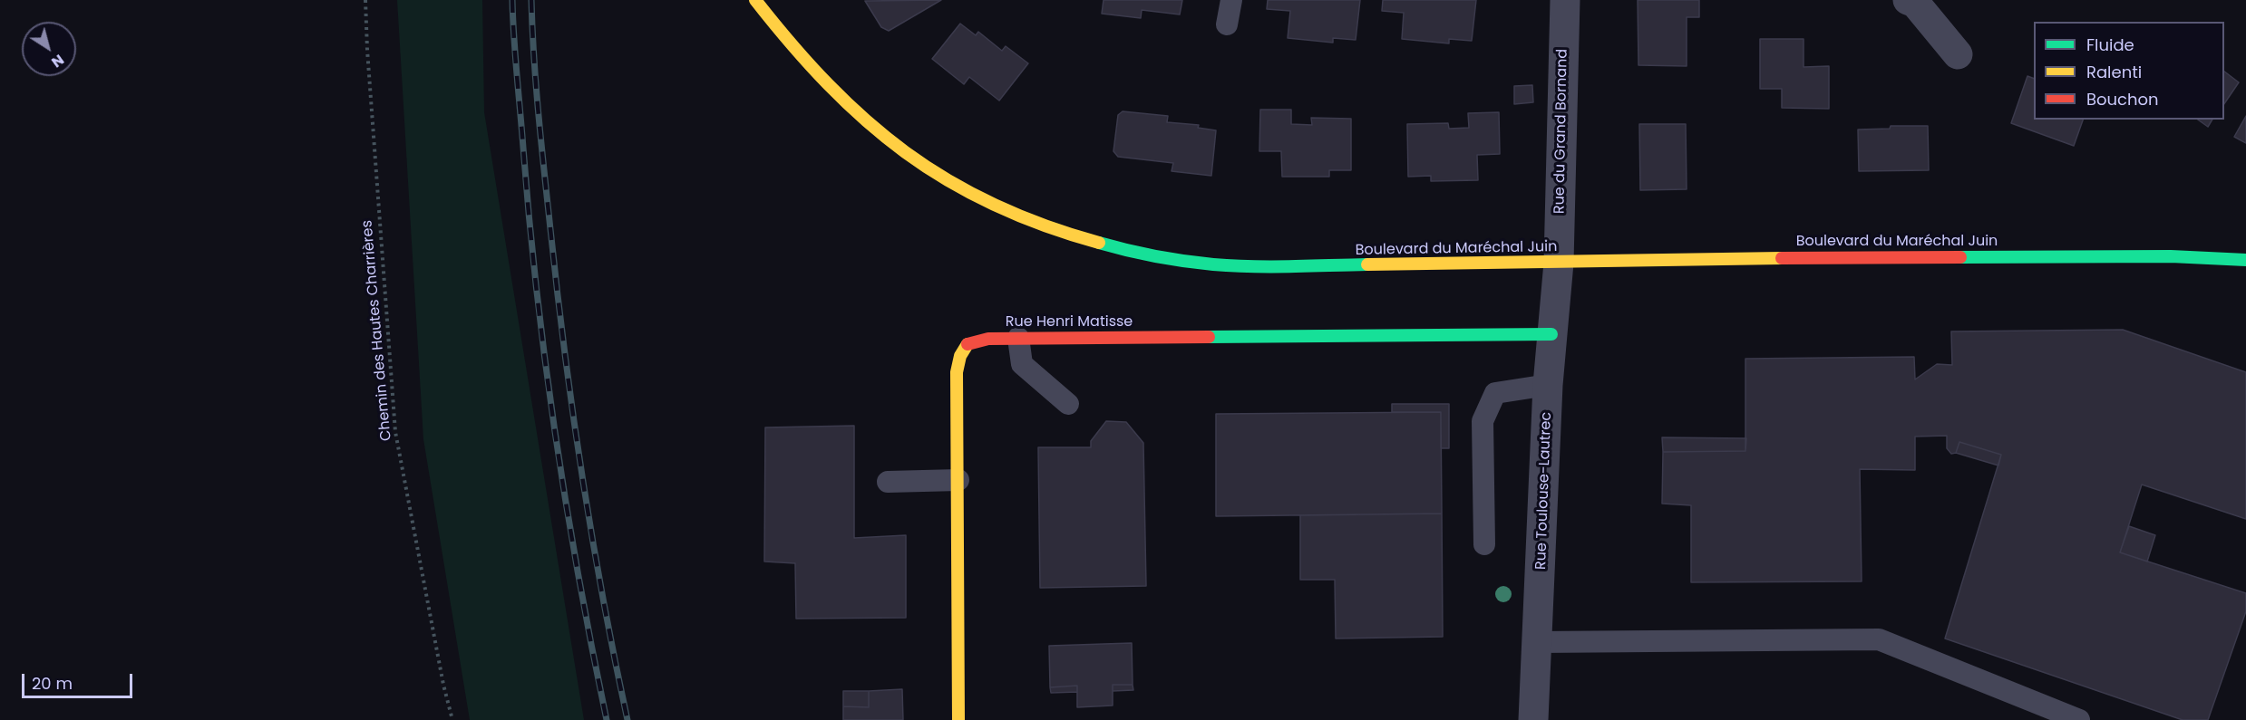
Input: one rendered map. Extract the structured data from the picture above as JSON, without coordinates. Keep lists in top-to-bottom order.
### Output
{
  "streets": {
    "street": [
      "Rue du Grand Bornand",
      "Boulevard du Maréchal Juin",
      "Rue Henri Matisse",
      "Rue Toulouse-Lautrec"
    ],
    "path": ["Chemin des Hautes Charrières"]
  },
  "crossings": [
    ["Rue du Grand Bornand", "Boulevard du Maréchal Juin"],
    ["Rue du Grand Bornand", "Rue Toulouse-Lautrec"],
    ["Boulevard du Maréchal Juin", "Rue Toulouse-Lautrec"],
    ["Rue Henri Matisse", "Rue Toulouse-Lautrec"]
  ],
  "legend": ["Fluide", "Ralenti", "Bouchon"],
  "scale_bar": "20 m",
  "north": "bottom right"
}
